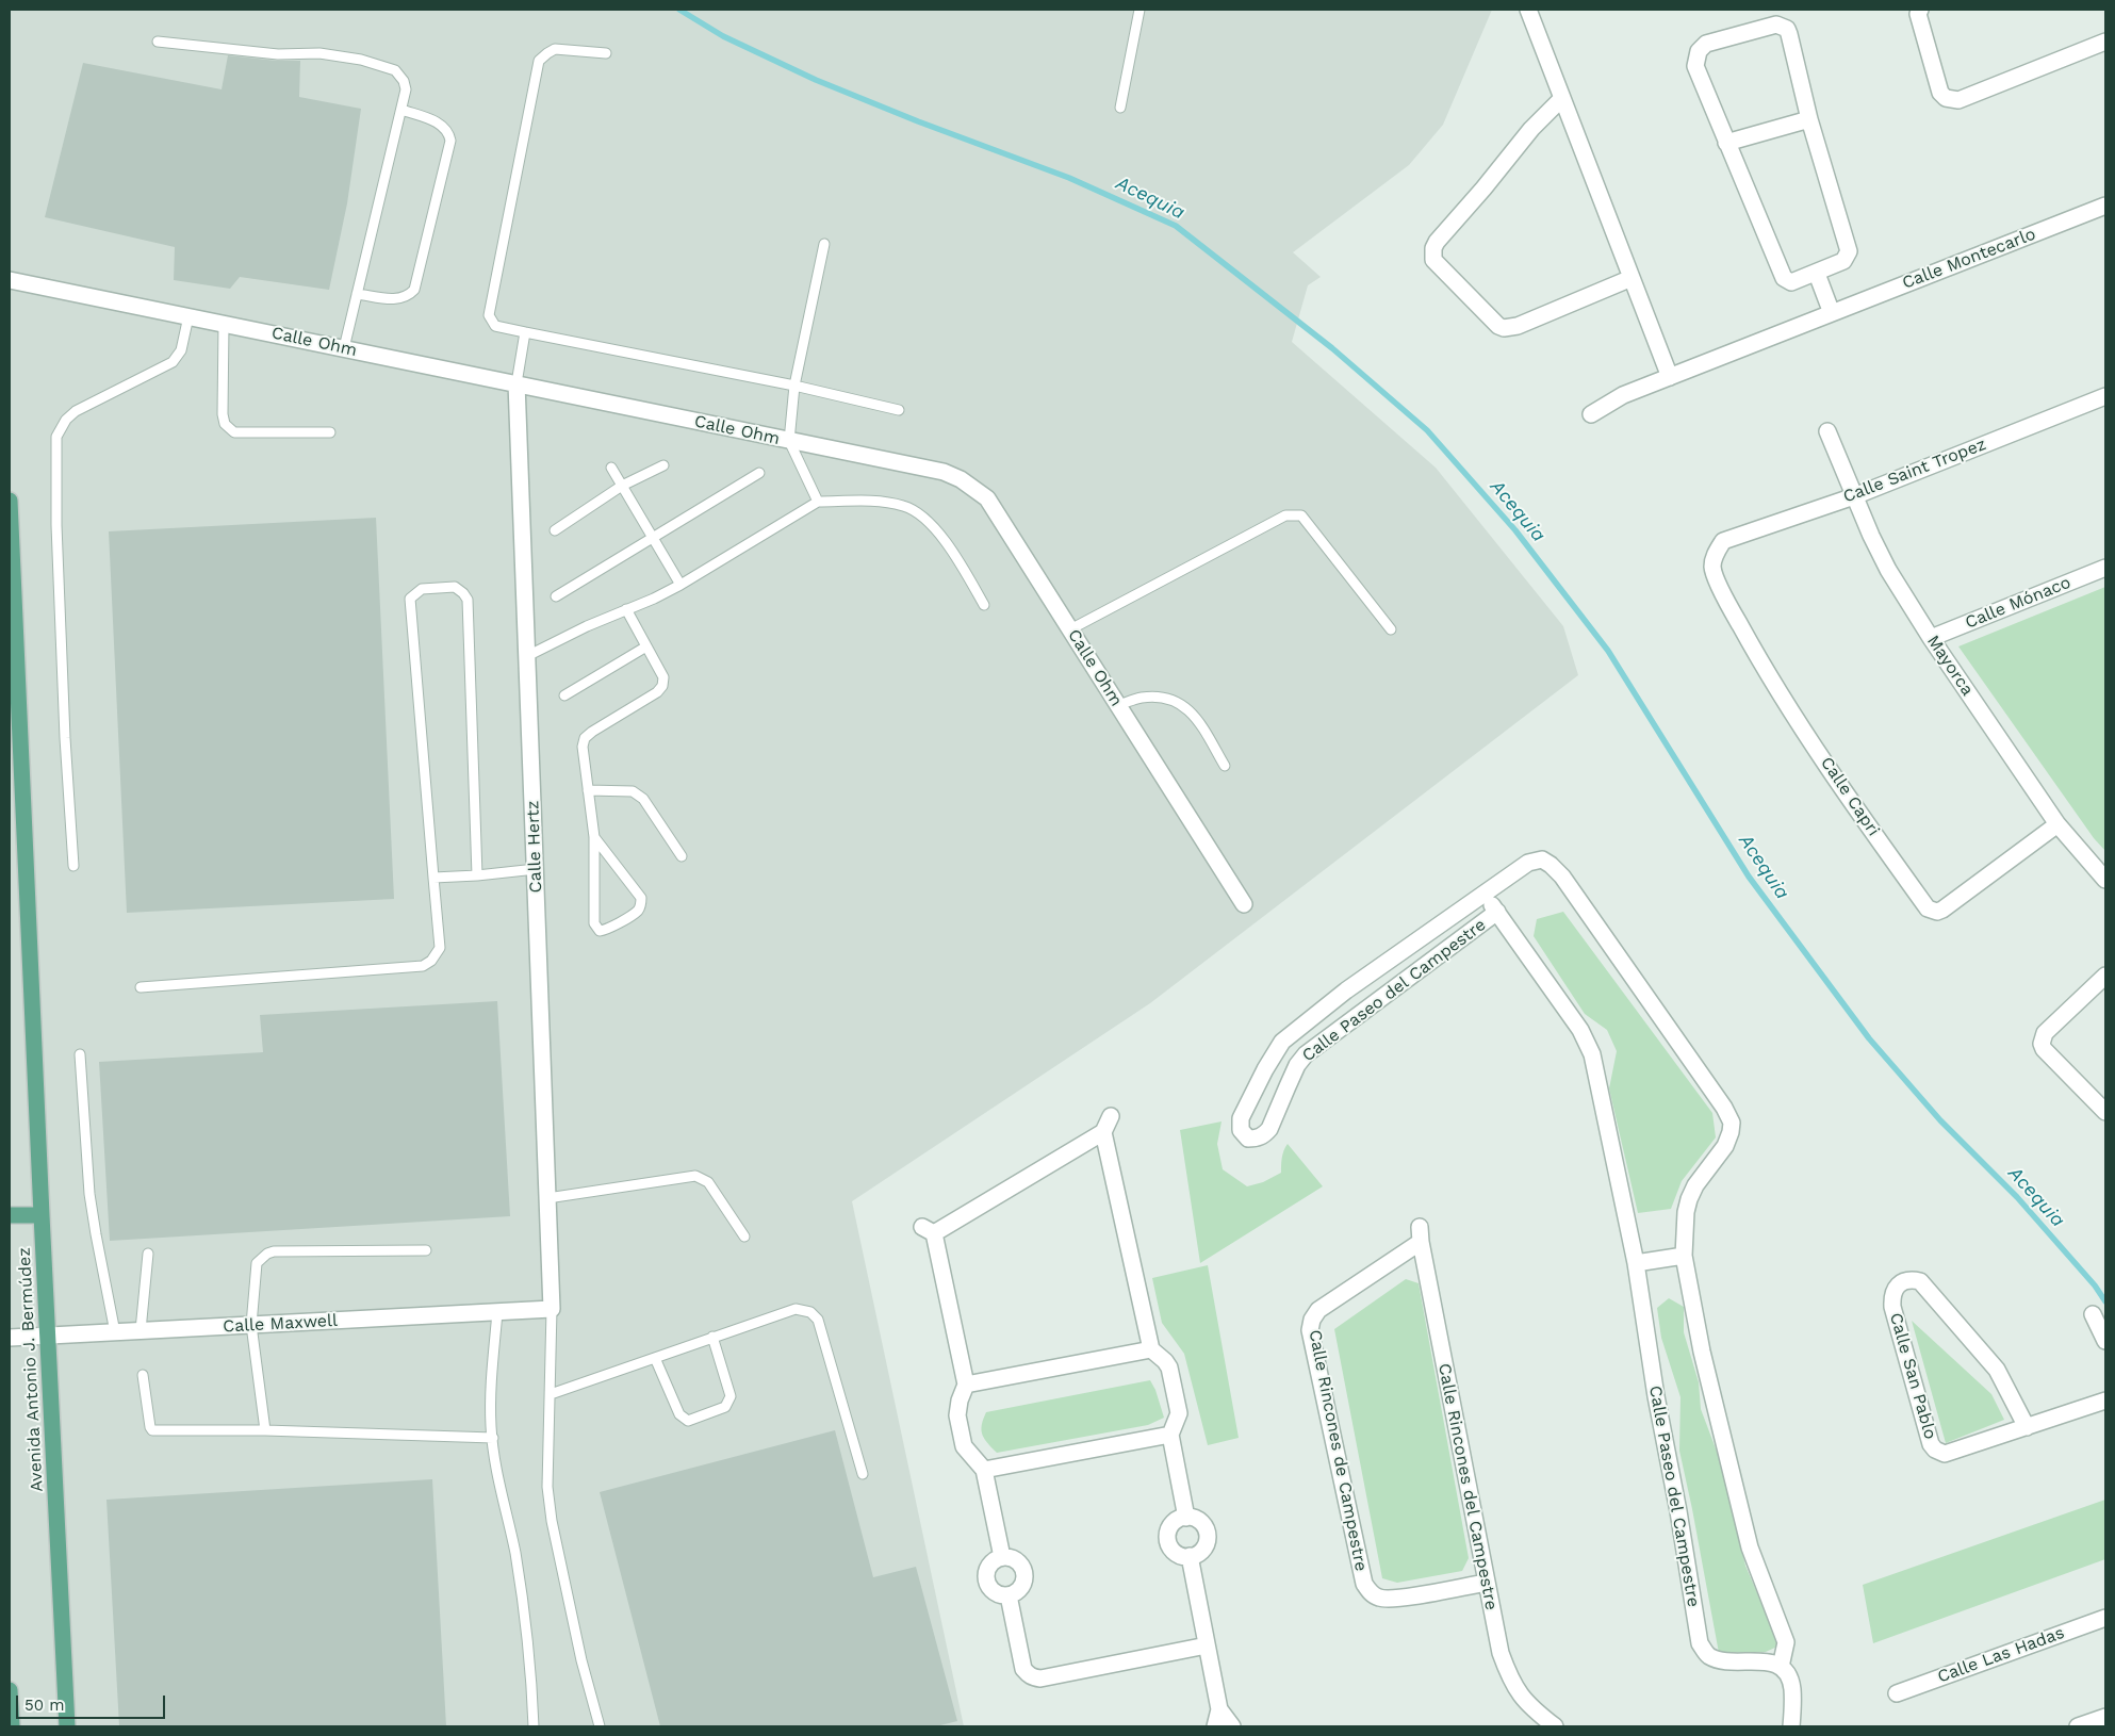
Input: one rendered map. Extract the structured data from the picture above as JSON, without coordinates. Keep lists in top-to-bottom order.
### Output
{
  "streets": {
    "main road": ["Avenida Antonio J. Bermúdez"],
    "street": [
      "Calle Montecarlo",
      "Calle Ohm",
      "Calle Saint Tropez",
      "Calle Mónaco",
      "Mayorca",
      "Calle Capri",
      "Calle Hertz",
      "Calle Paseo del Campestre",
      "Calle Maxwell",
      "Calle San Pablo",
      "Calle Rincones de Campestre",
      "Calle Rincones del Campestre",
      "Calle Las Hadas"
    ]
  },
  "crossings": [
    ["Calle Ohm", "Calle Hertz"],
    ["Calle Saint Tropez", "Mayorca"],
    ["Calle Saint Tropez", "Calle Capri"],
    ["Calle Mónaco", "Mayorca"],
    ["Mayorca", "Calle Capri"],
    ["Calle Hertz", "Calle Maxwell"],
    ["Calle Maxwell", "Avenida Antonio J. Bermúdez"],
    ["Calle Rincones de Campestre", "Calle Rincones del Campestre"]
  ],
  "water": ["Acequia"],
  "scale_bar": "50 m"
}
